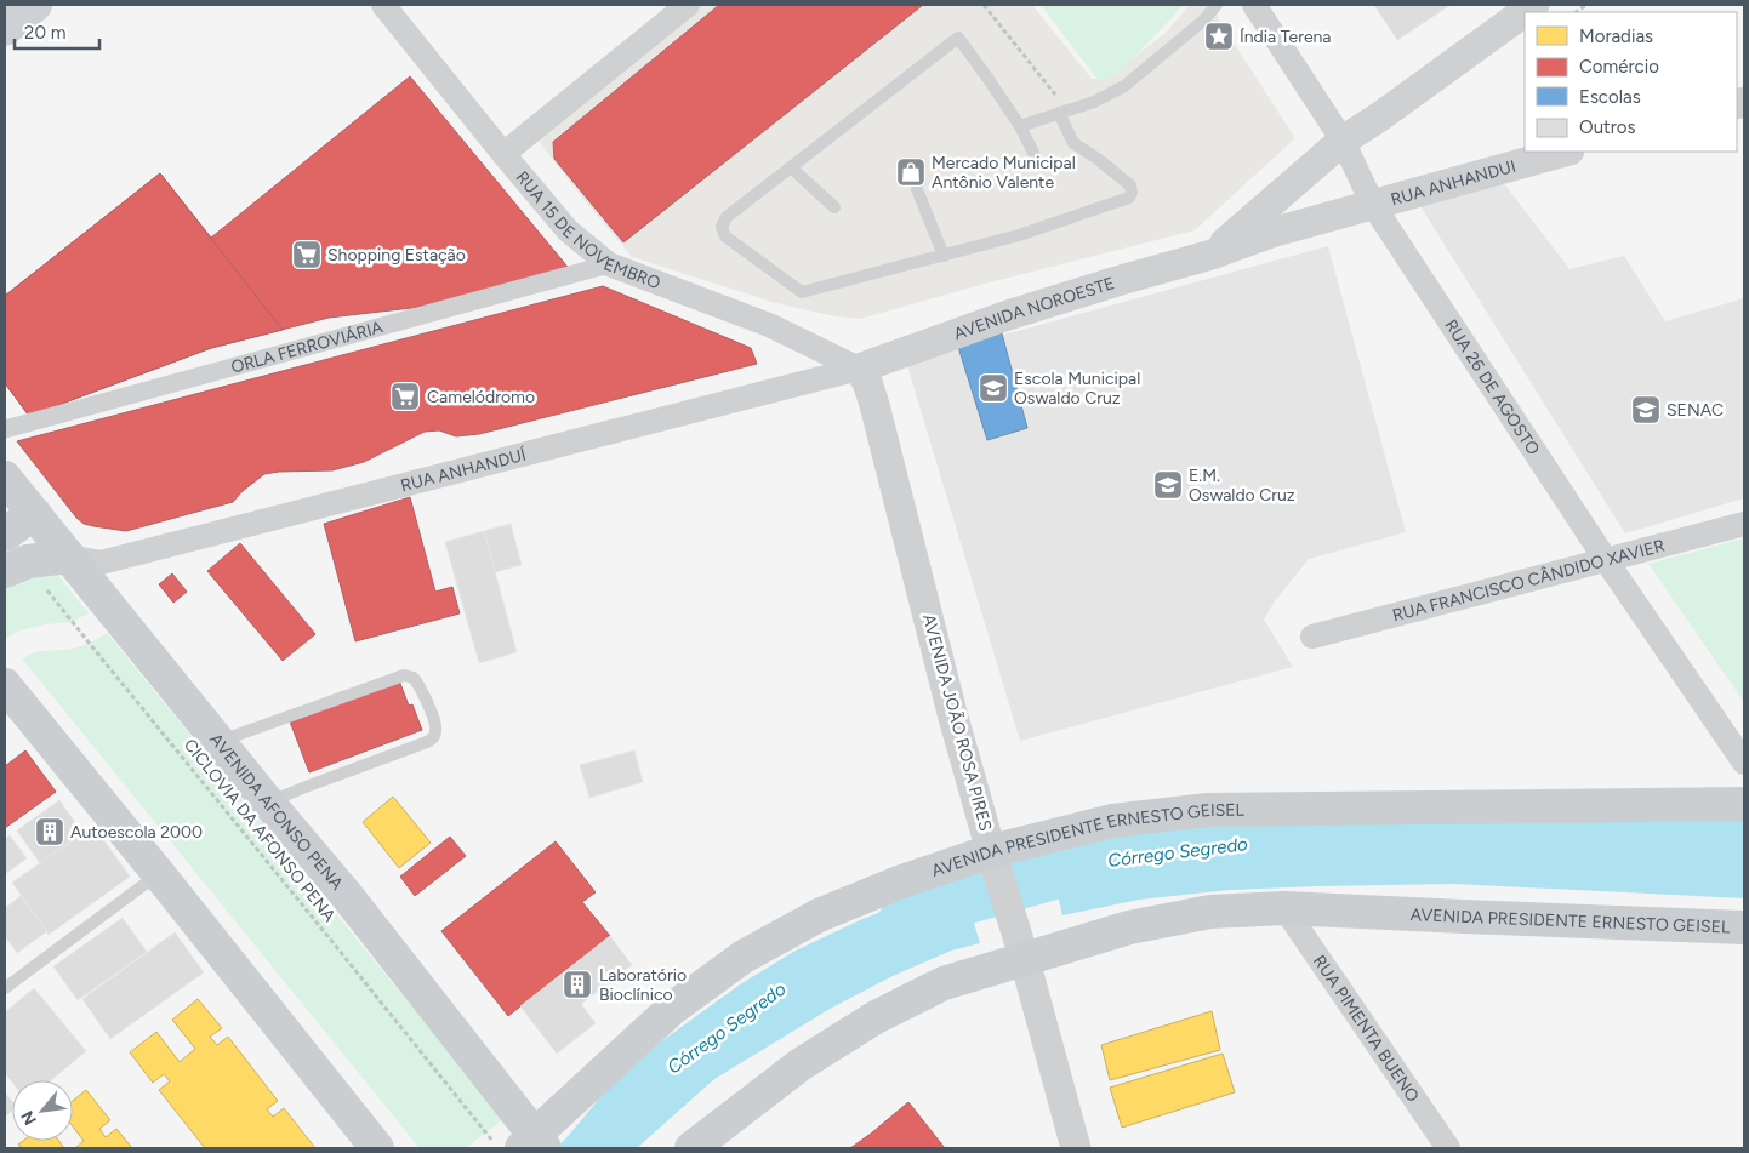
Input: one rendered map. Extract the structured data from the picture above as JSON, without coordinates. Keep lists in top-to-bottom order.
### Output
{
  "streets": {
    "main road": ["AVENIDA AFONSO PENA", "AVENIDA PRESIDENTE ERNESTO GEISEL"],
    "street": [
      "RUA ANHANDUI",
      "RUA 15 DE NOVEMBRO",
      "AVENIDA NOROESTE",
      "ORLA FERROVIÁRIA",
      "RUA 26 DE AGOSTO",
      "RUA ANHANDUÍ",
      "RUA FRANCISCO CÂNDIDO XAVIER",
      "AVENIDA JOÃO ROSA PIRES",
      "RUA PIMENTA BUENO"
    ],
    "path": ["CICLOVIA DA AFONSO PENA"]
  },
  "crossings": [
    ["RUA ANHANDUI", "AVENIDA NOROESTE"],
    ["RUA ANHANDUI", "RUA 26 DE AGOSTO"],
    ["RUA 15 DE NOVEMBRO", "AVENIDA NOROESTE"],
    ["RUA 15 DE NOVEMBRO", "ORLA FERROVIÁRIA"],
    ["RUA 15 DE NOVEMBRO", "RUA ANHANDUÍ"],
    ["RUA 15 DE NOVEMBRO", "AVENIDA JOÃO ROSA PIRES"],
    ["AVENIDA NOROESTE", "RUA 26 DE AGOSTO"],
    ["AVENIDA NOROESTE", "RUA ANHANDUÍ"],
    ["AVENIDA NOROESTE", "AVENIDA JOÃO ROSA PIRES"],
    ["RUA 26 DE AGOSTO", "RUA FRANCISCO CÂNDIDO XAVIER"],
    ["RUA ANHANDUÍ", "AVENIDA JOÃO ROSA PIRES"],
    ["RUA ANHANDUÍ", "AVENIDA AFONSO PENA"],
    ["AVENIDA JOÃO ROSA PIRES", "AVENIDA PRESIDENTE ERNESTO GEISEL"],
    ["AVENIDA AFONSO PENA", "AVENIDA PRESIDENTE ERNESTO GEISEL"],
    ["AVENIDA PRESIDENTE ERNESTO GEISEL", "RUA PIMENTA BUENO"]
  ],
  "water": ["Córrego Segredo"],
  "places": {
    "place": ["Índia Terena"],
    "shop": ["Mercado Municipal Antônio Valente"],
    "supermarket": ["Shopping Estação", "Camelódromo"],
    "school or university": ["Escola Municipal Oswaldo Cruz", "SENAC", "E.M. Oswaldo Cruz"],
    "building": ["Autoescola 2000", "Laboratório Bioclínico"]
  },
  "legend": [
    "Moradias",
    "Comércio",
    "Escolas",
    "Outros"
  ],
  "scale_bar": "20 m",
  "north": "bottom left"
}
